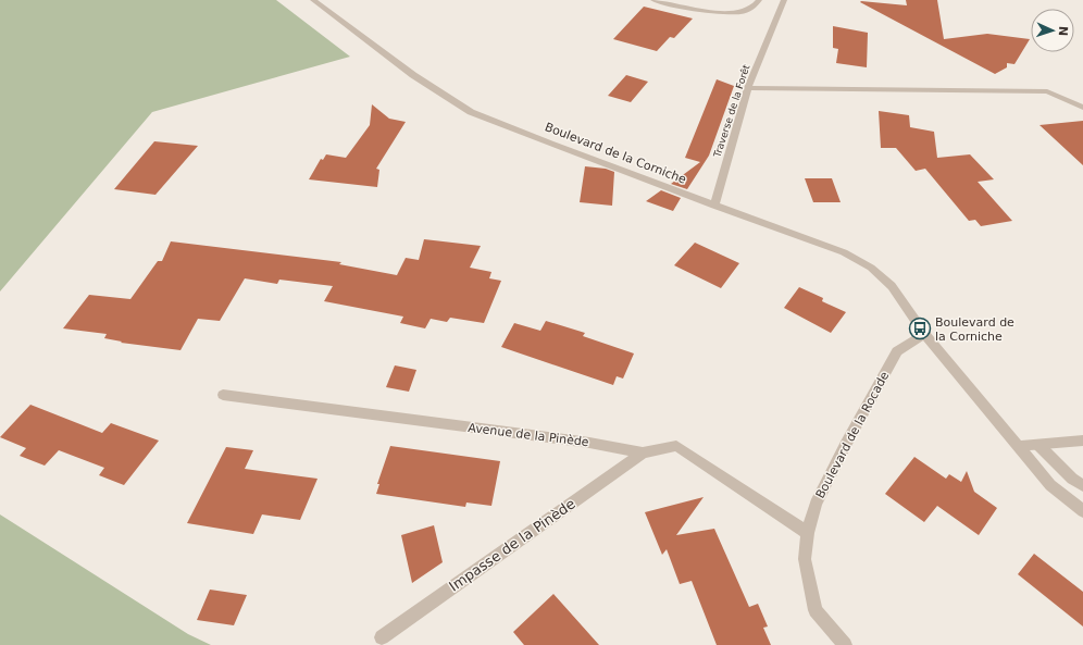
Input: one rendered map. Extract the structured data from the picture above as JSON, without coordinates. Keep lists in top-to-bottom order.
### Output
{
  "streets": {
    "street": [
      "Traverse de la Forêt",
      "Boulevard de la Corniche",
      "Avenue de la Pinède",
      "Boulevard de la Rocade",
      "Impasse de la Pinède"
    ]
  },
  "crossings": [
    ["Traverse de la Forêt", "Boulevard de la Corniche"],
    ["Boulevard de la Corniche", "Boulevard de la Rocade"],
    ["Avenue de la Pinède", "Boulevard de la Rocade"],
    ["Avenue de la Pinède", "Impasse de la Pinède"]
  ],
  "places": {
    "bus stop": ["Boulevard de la Corniche"]
  },
  "north": "right"
}
